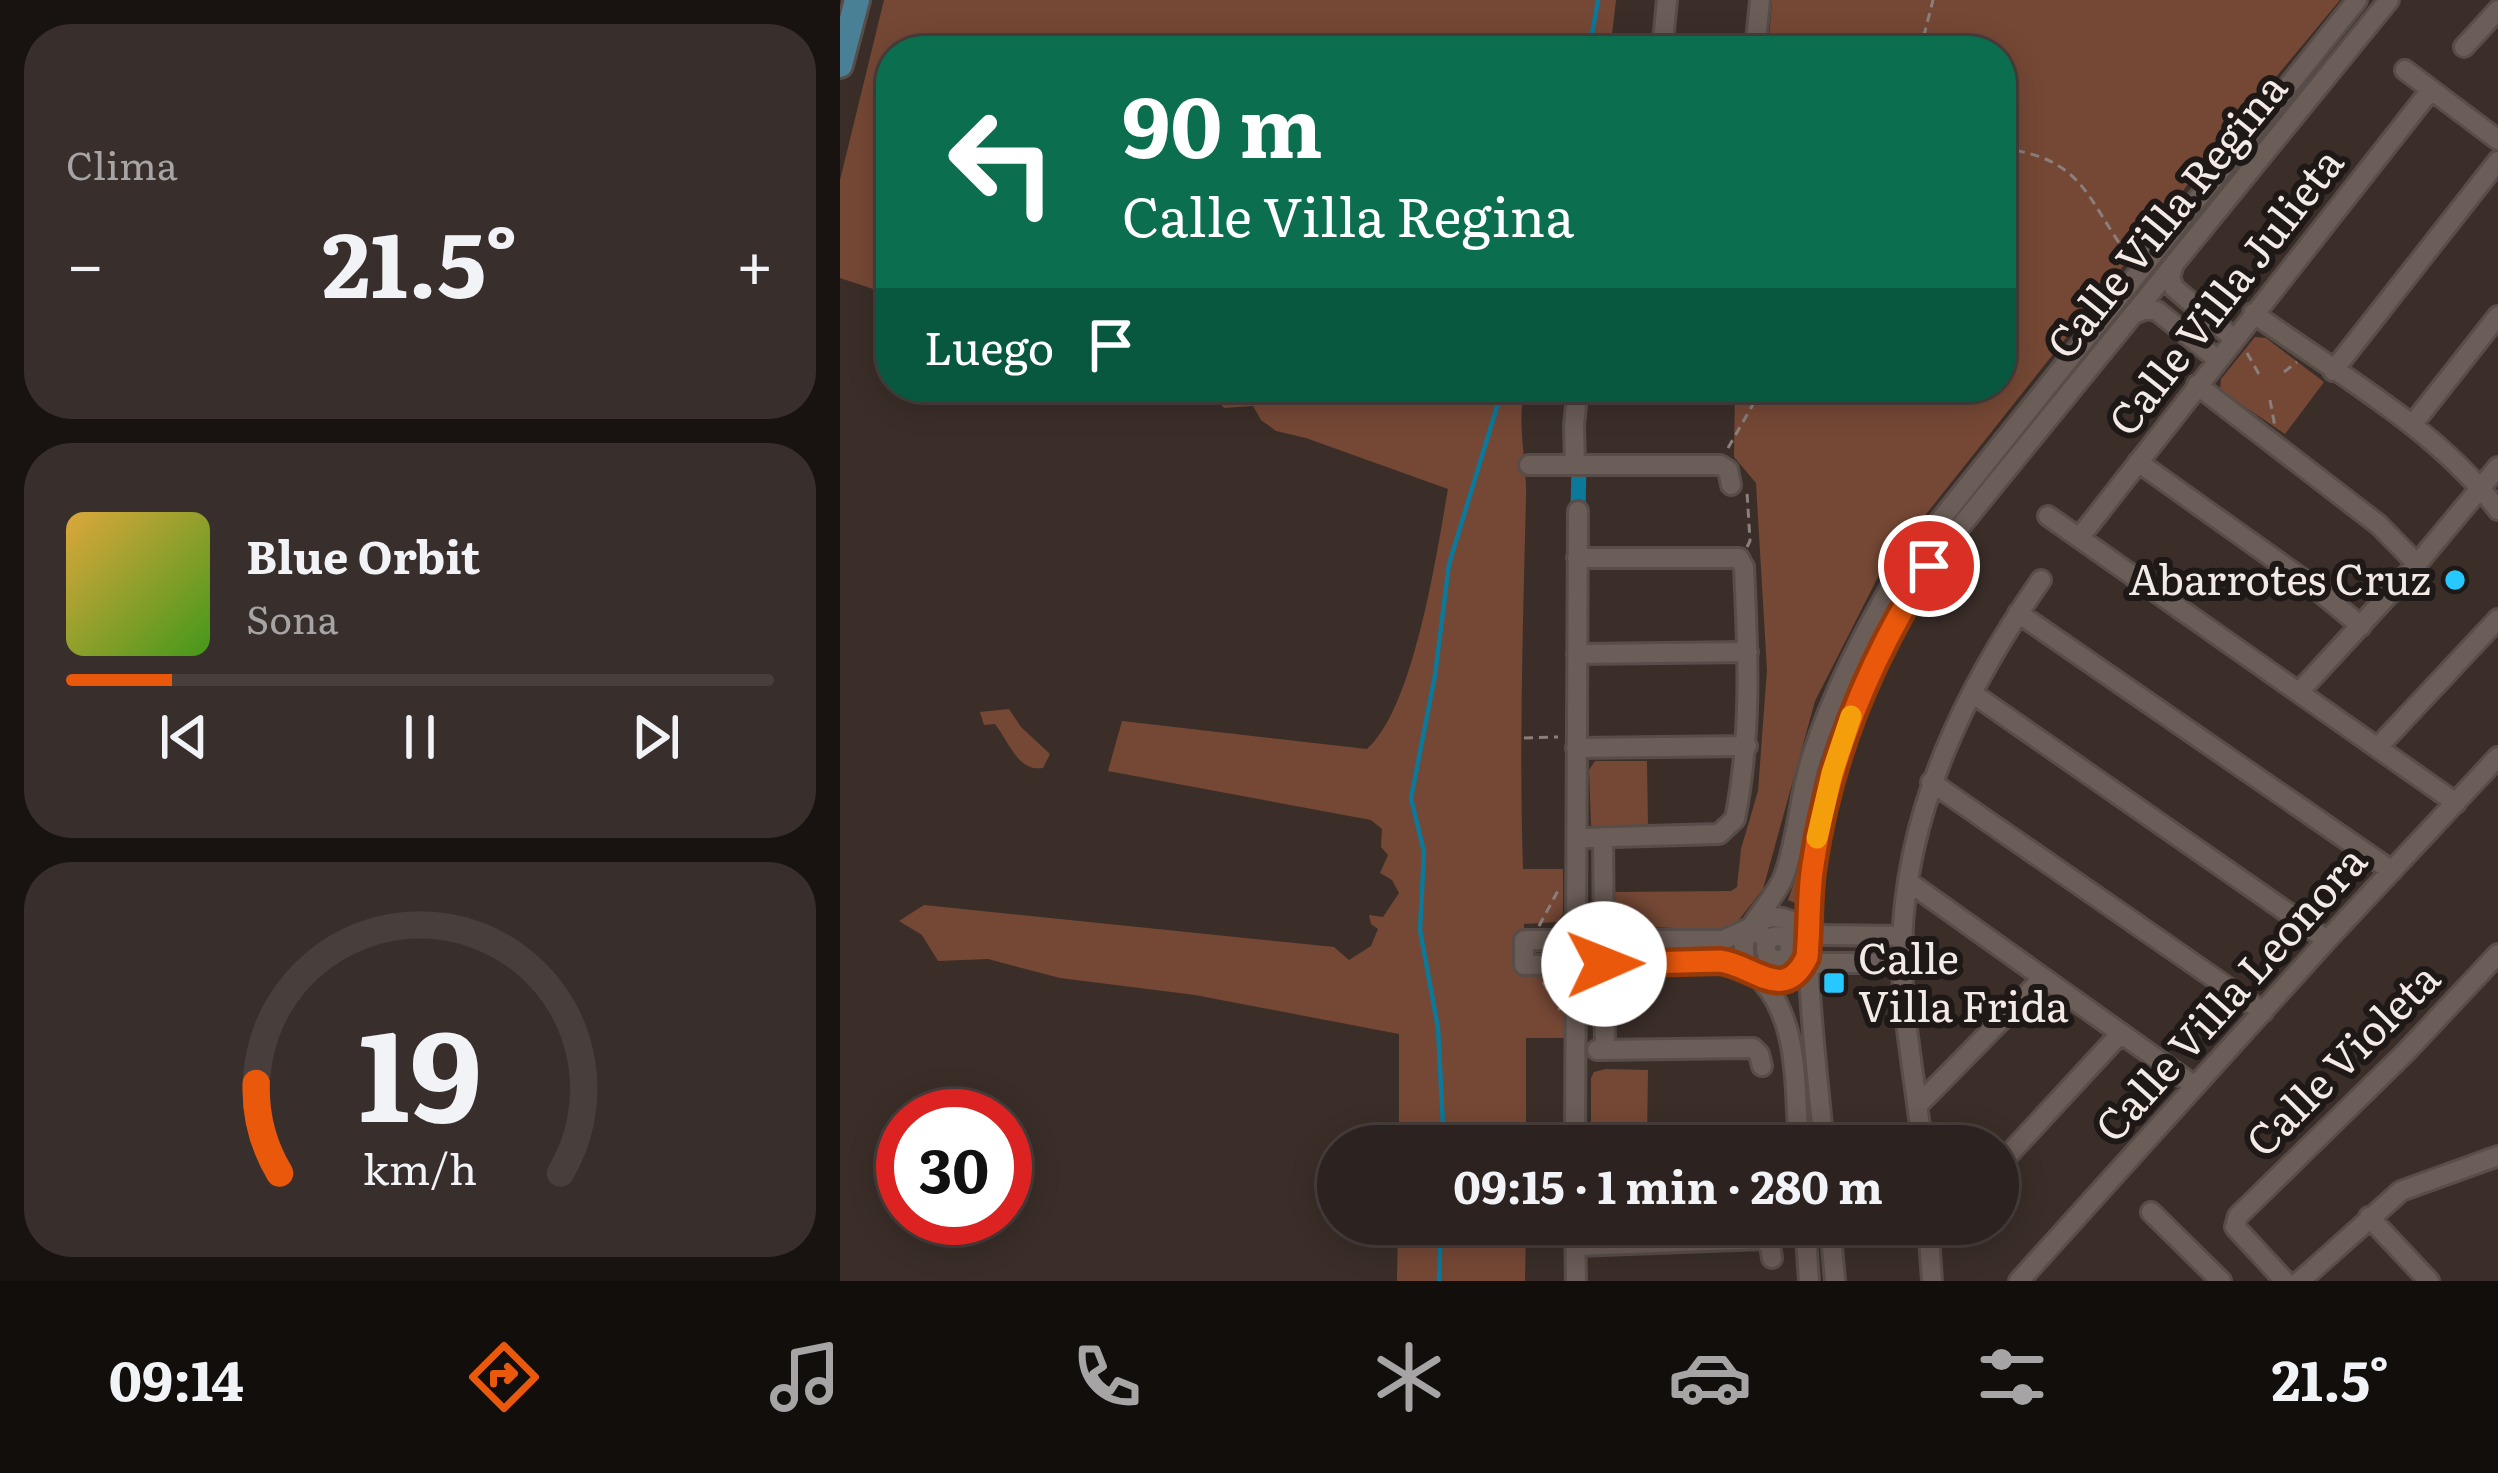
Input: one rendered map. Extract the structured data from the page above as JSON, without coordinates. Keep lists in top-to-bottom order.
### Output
{
  "streets": {
    "street": [
      "Calle Villa Regina",
      "Calle Villa Julieta",
      "Calle Villa Leonora",
      "Calle Violeta"
    ]
  },
  "places": {
    "other": ["Abarrotes Cruz"],
    "transit": ["Calle Villa Frida"]
  },
  "page": {
    "tile": "Clima",
    "turn": ["90 m", "Calle Villa Regina"],
    "heat": ["−", "21.5°", "+"],
    "then": "Luego",
    "song": ["Blue Orbit", "Sona"],
    "limit": "30",
    "trip": "09:15 · 1 min · 280 m",
    "tabs": ["09:14", "21.5°"],
    "gauge": ["19", "km/h"]
  }
}
